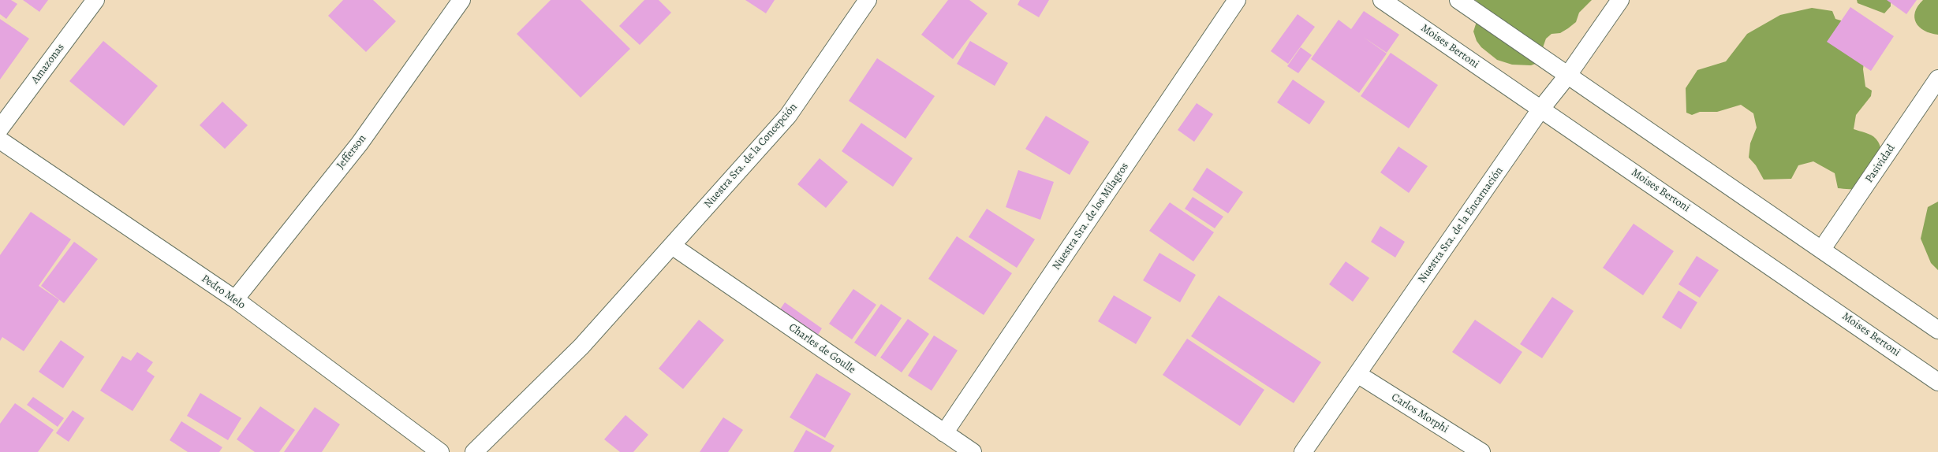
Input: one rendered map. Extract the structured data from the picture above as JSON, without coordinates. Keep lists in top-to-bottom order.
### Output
{
  "streets": {
    "street": [
      "Moises Bertoni",
      "Amazonas",
      "Jefferson",
      "Nuestra Sra. de la Concepción",
      "Pasividad",
      "Nuestra Sra. de los Milagros",
      "Nuestra Sra. de la Encarnación",
      "Pedro Melo",
      "Charles de Goulle",
      "Carlos Morphi"
    ]
  },
  "crossings": [
    ["Moises Bertoni", "Nuestra Sra. de la Encarnación"],
    ["Jefferson", "Pedro Melo"],
    ["Nuestra Sra. de la Concepción", "Charles de Goulle"],
    ["Nuestra Sra. de los Milagros", "Charles de Goulle"],
    ["Nuestra Sra. de la Encarnación", "Carlos Morphi"]
  ]
}
